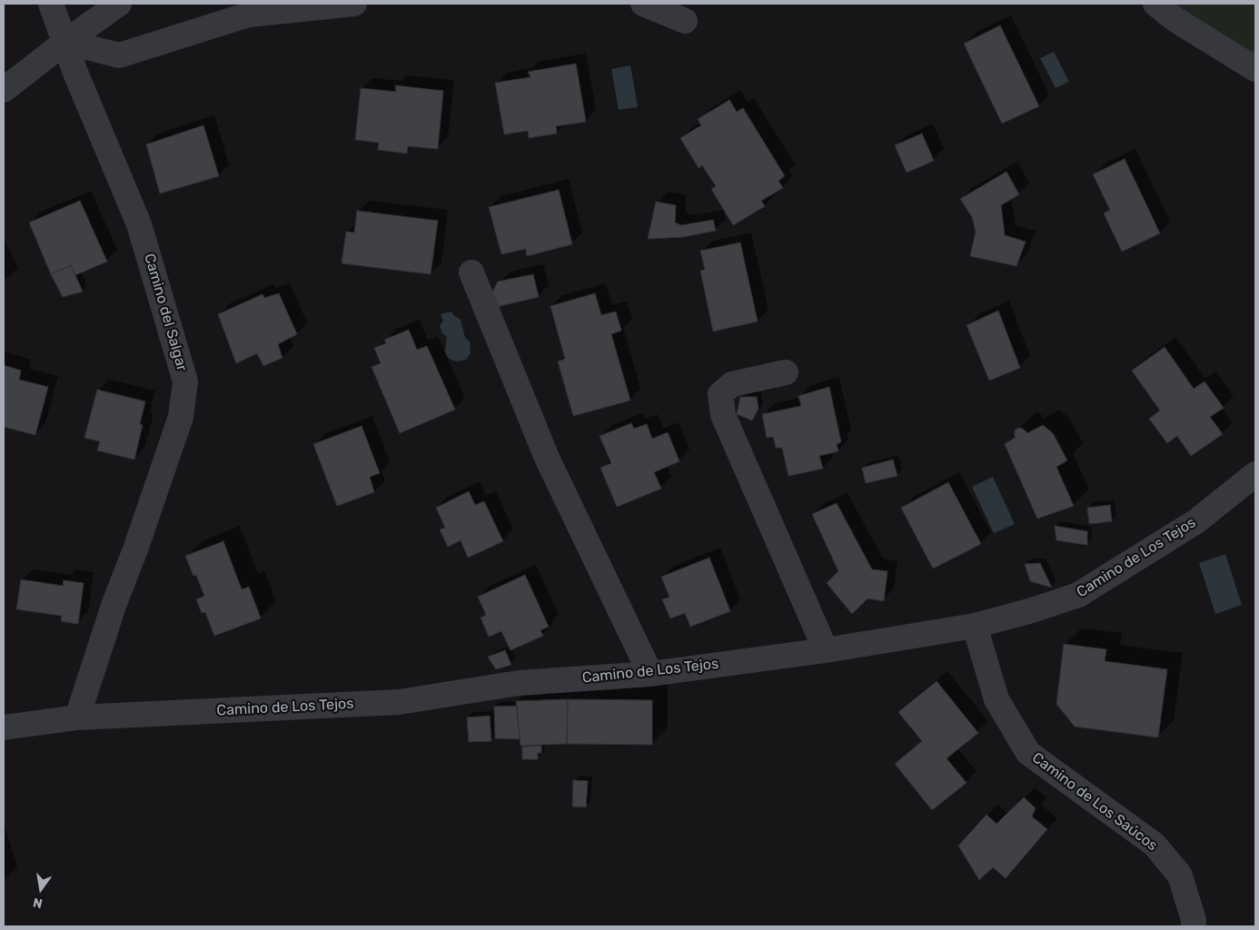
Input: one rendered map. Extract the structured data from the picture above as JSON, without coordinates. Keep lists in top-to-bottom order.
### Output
{
  "streets": {
    "street": ["Camino del Salgar", "Camino de Los Tejos", "Camino de Los Saúcos"]
  },
  "crossings": [
    ["Camino del Salgar", "Camino de Los Tejos"],
    ["Camino de Los Tejos", "Camino de Los Saúcos"]
  ],
  "north": "bottom"
}
